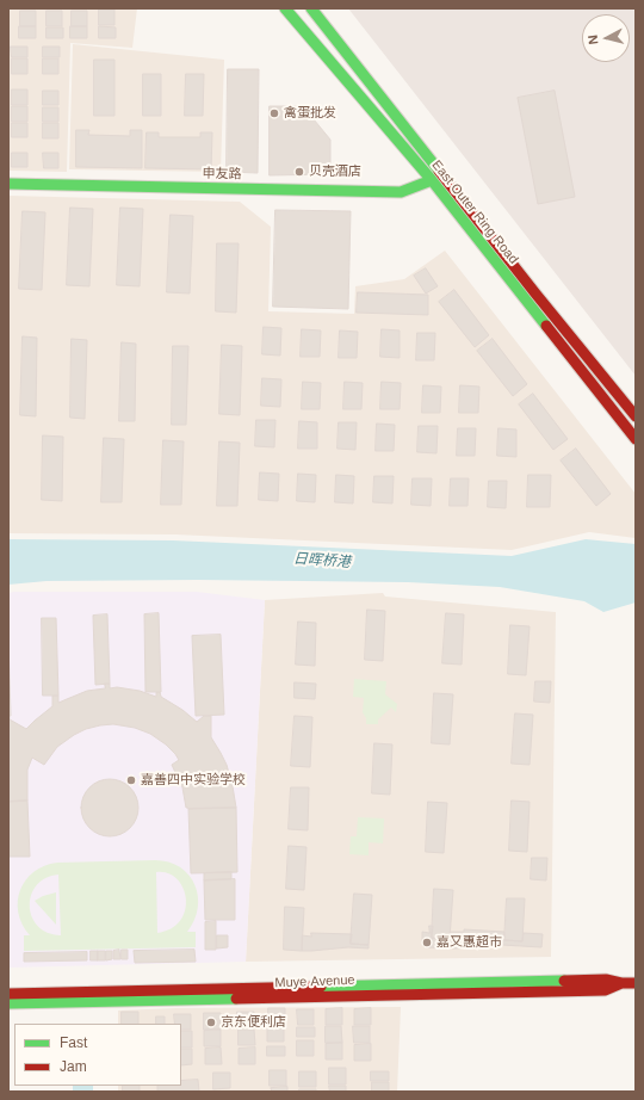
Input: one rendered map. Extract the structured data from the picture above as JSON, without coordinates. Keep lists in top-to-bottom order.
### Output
{
  "streets": {
    "main road": ["申友路", "East Outer Ring Road", "Muye Avenue"]
  },
  "crossings": [
    ["申友路", "East Outer Ring Road"]
  ],
  "water": ["日晖桥港"],
  "places": [
    "禽蛋批发",
    "贝壳酒店",
    "嘉善四中实验学校",
    "嘉又惠超市",
    "京东便利店"
  ],
  "legend": ["Fast", "Jam"],
  "north": "left"
}
